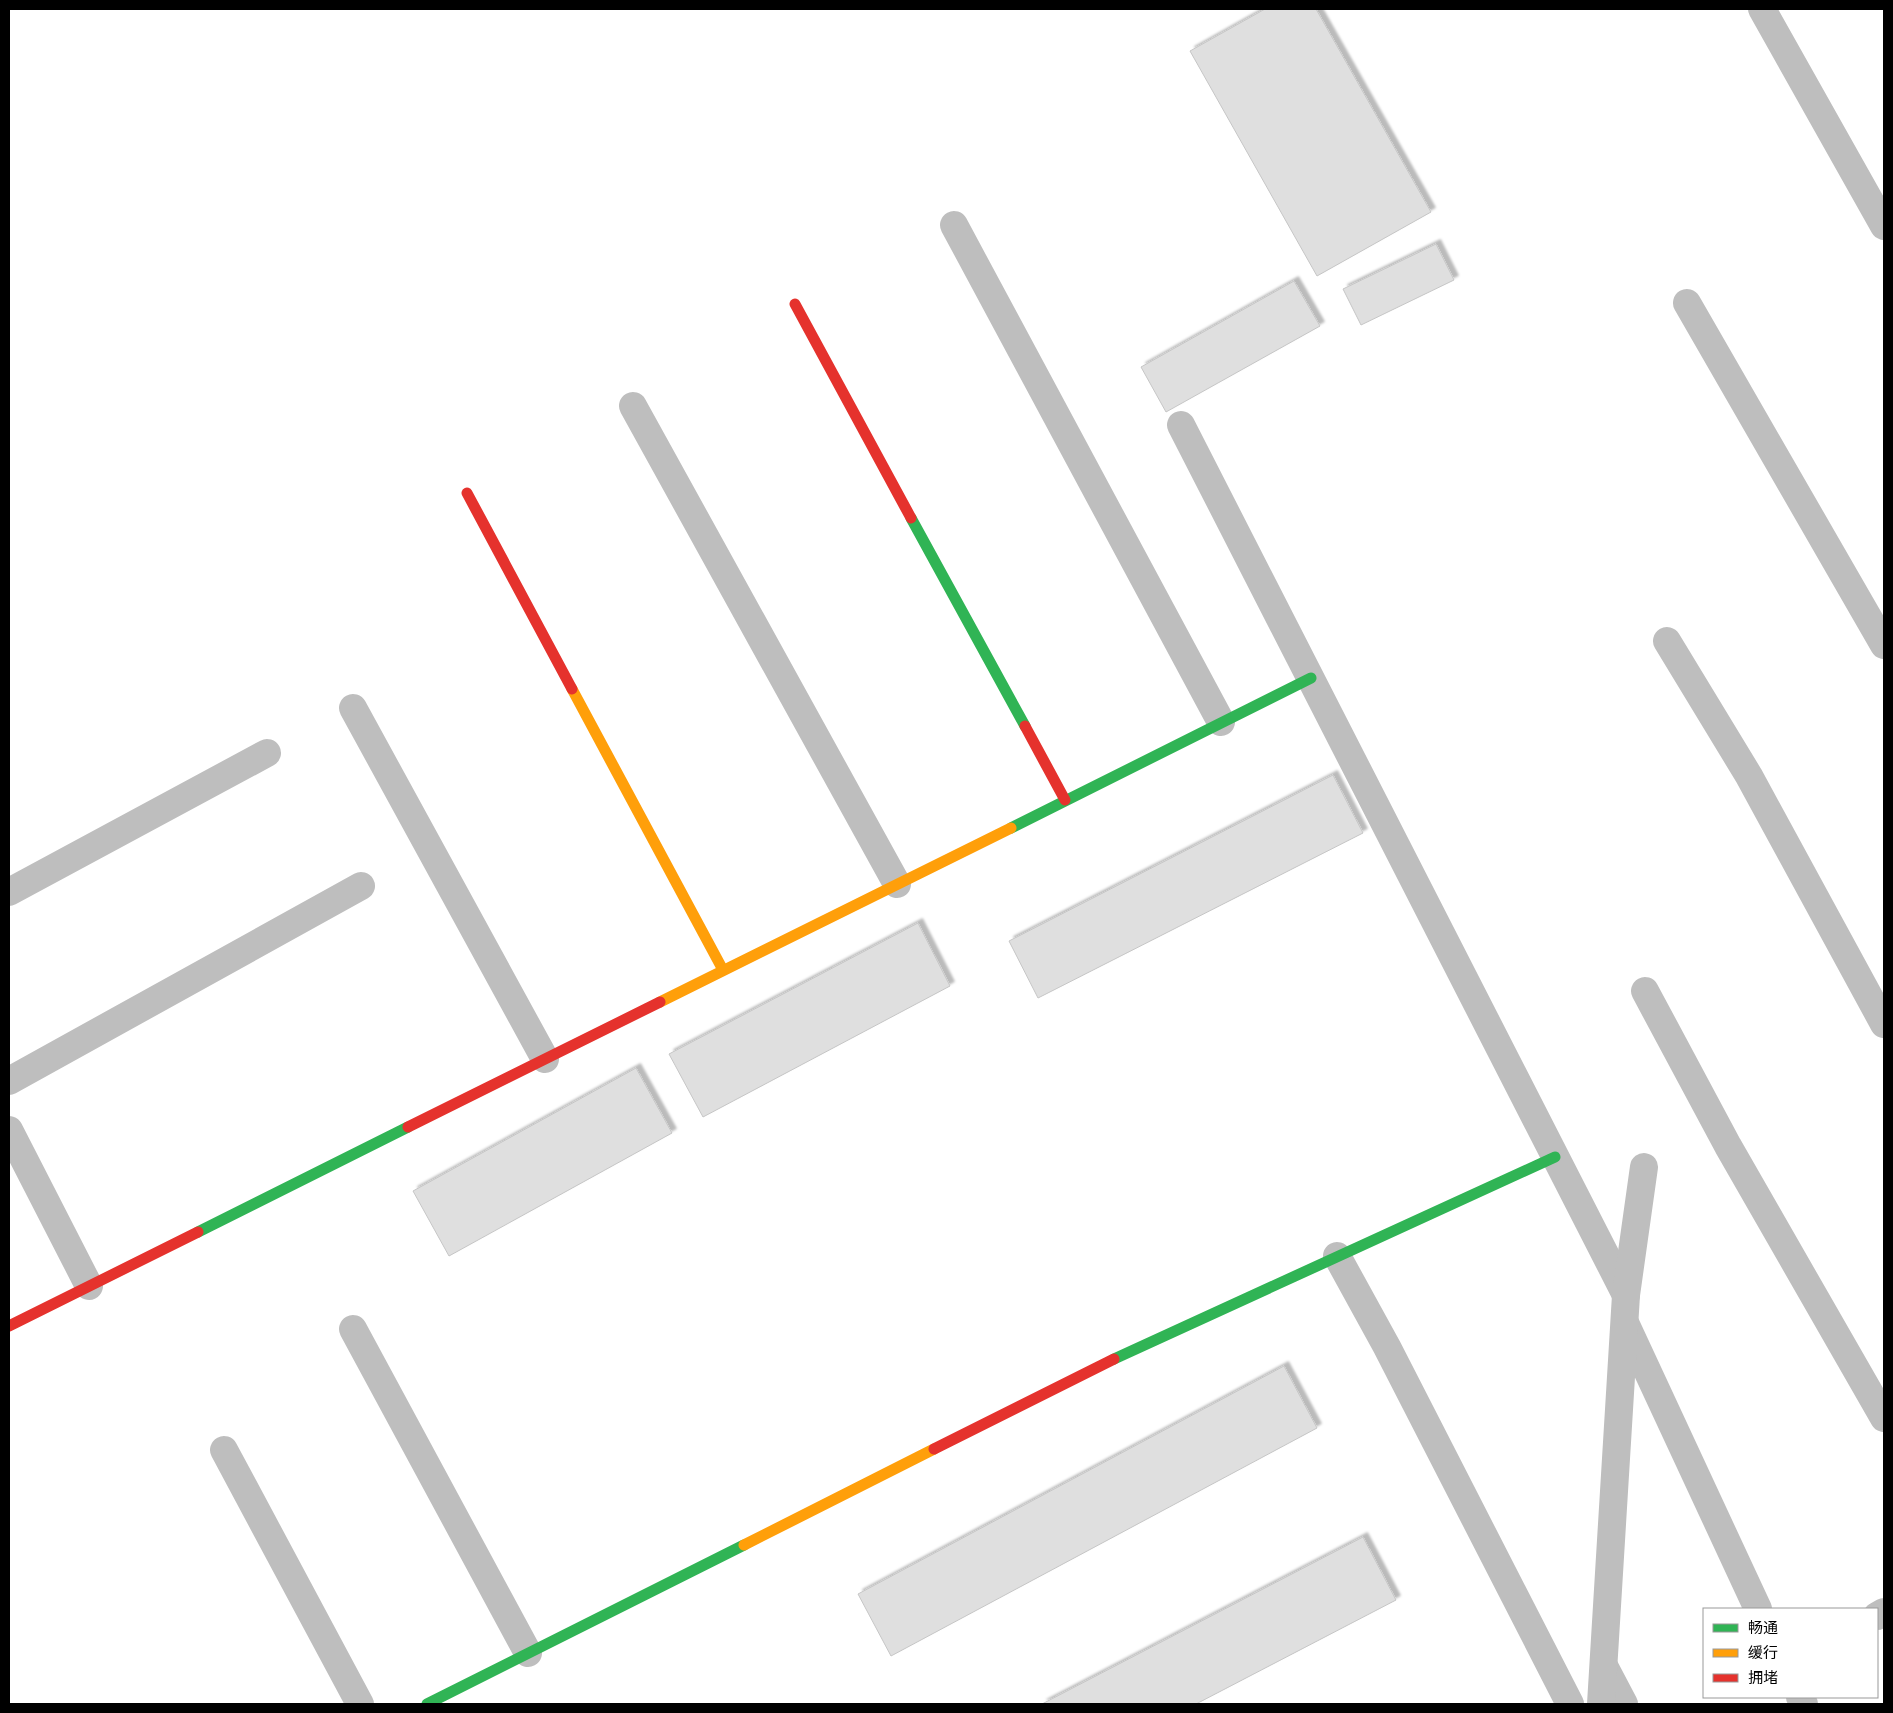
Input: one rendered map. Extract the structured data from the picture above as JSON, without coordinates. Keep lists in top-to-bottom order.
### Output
{
  "legend": ["畅通", "缓行", "拥堵"]
}
